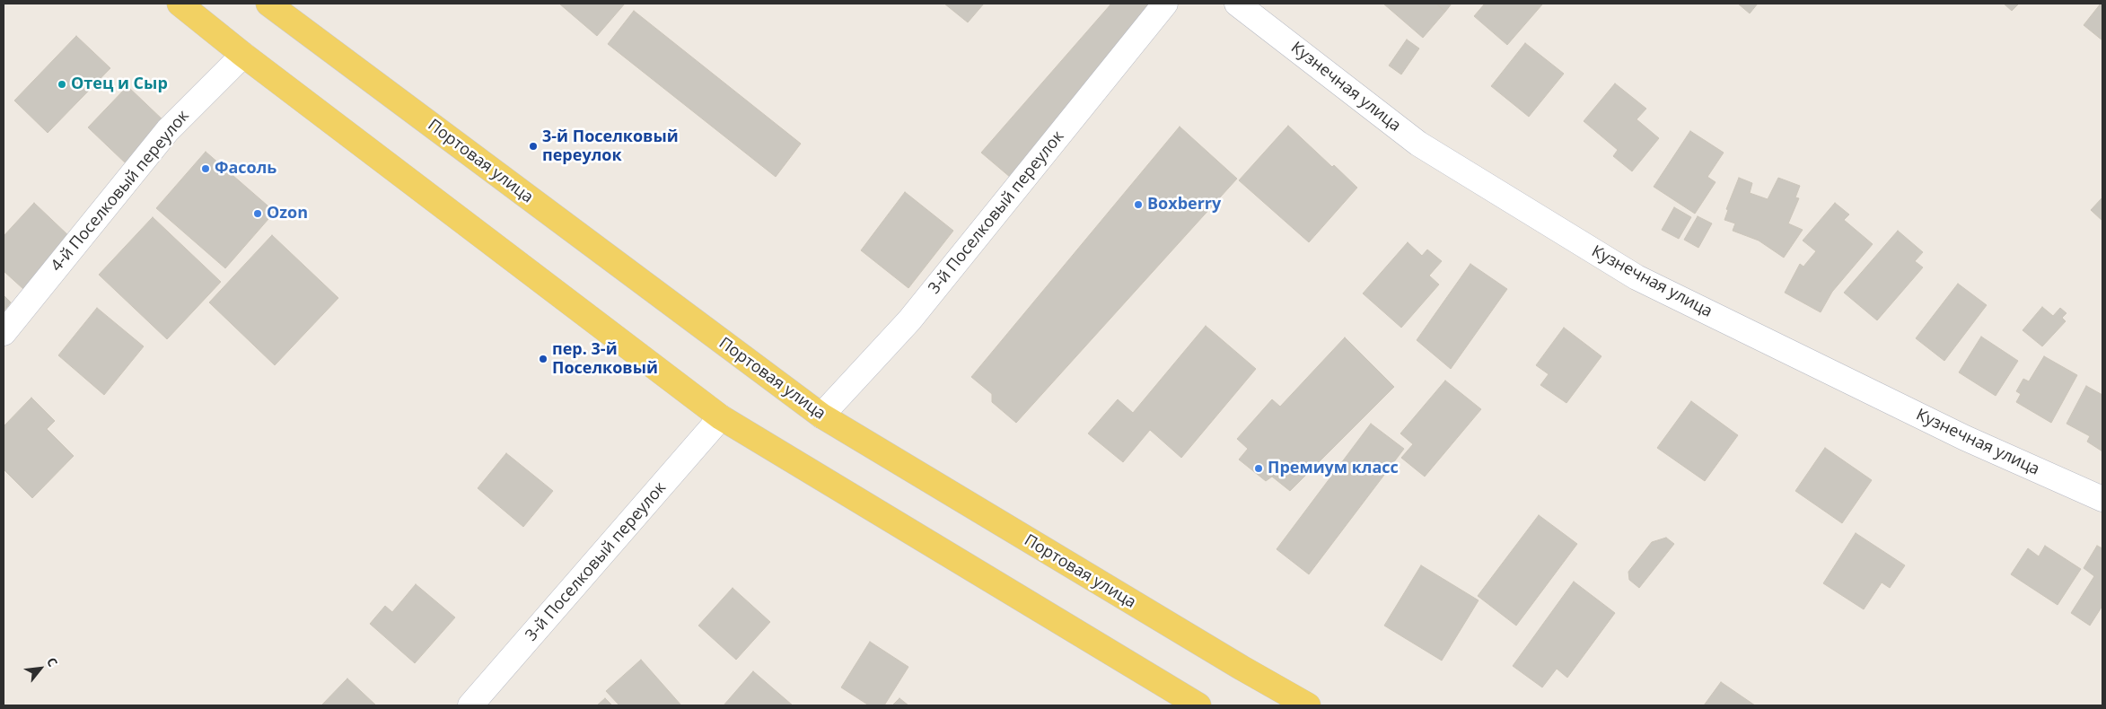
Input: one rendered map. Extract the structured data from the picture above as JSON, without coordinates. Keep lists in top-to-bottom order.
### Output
{
  "streets": {
    "main road": ["Портовая улица"],
    "street": ["Кузнечная улица", "4-й Поселковый переулок", "3-й Поселковый переулок"]
  },
  "crossings": [
    ["Портовая улица", "3-й Поселковый переулок"]
  ],
  "places": [
    "Отец и Сыр",
    "3-й Поселковый переулок",
    "Фасоль",
    "Boxberry",
    "Ozon",
    "пер. 3-й Поселковый",
    "Премиум класс"
  ],
  "north": "top right"
}
